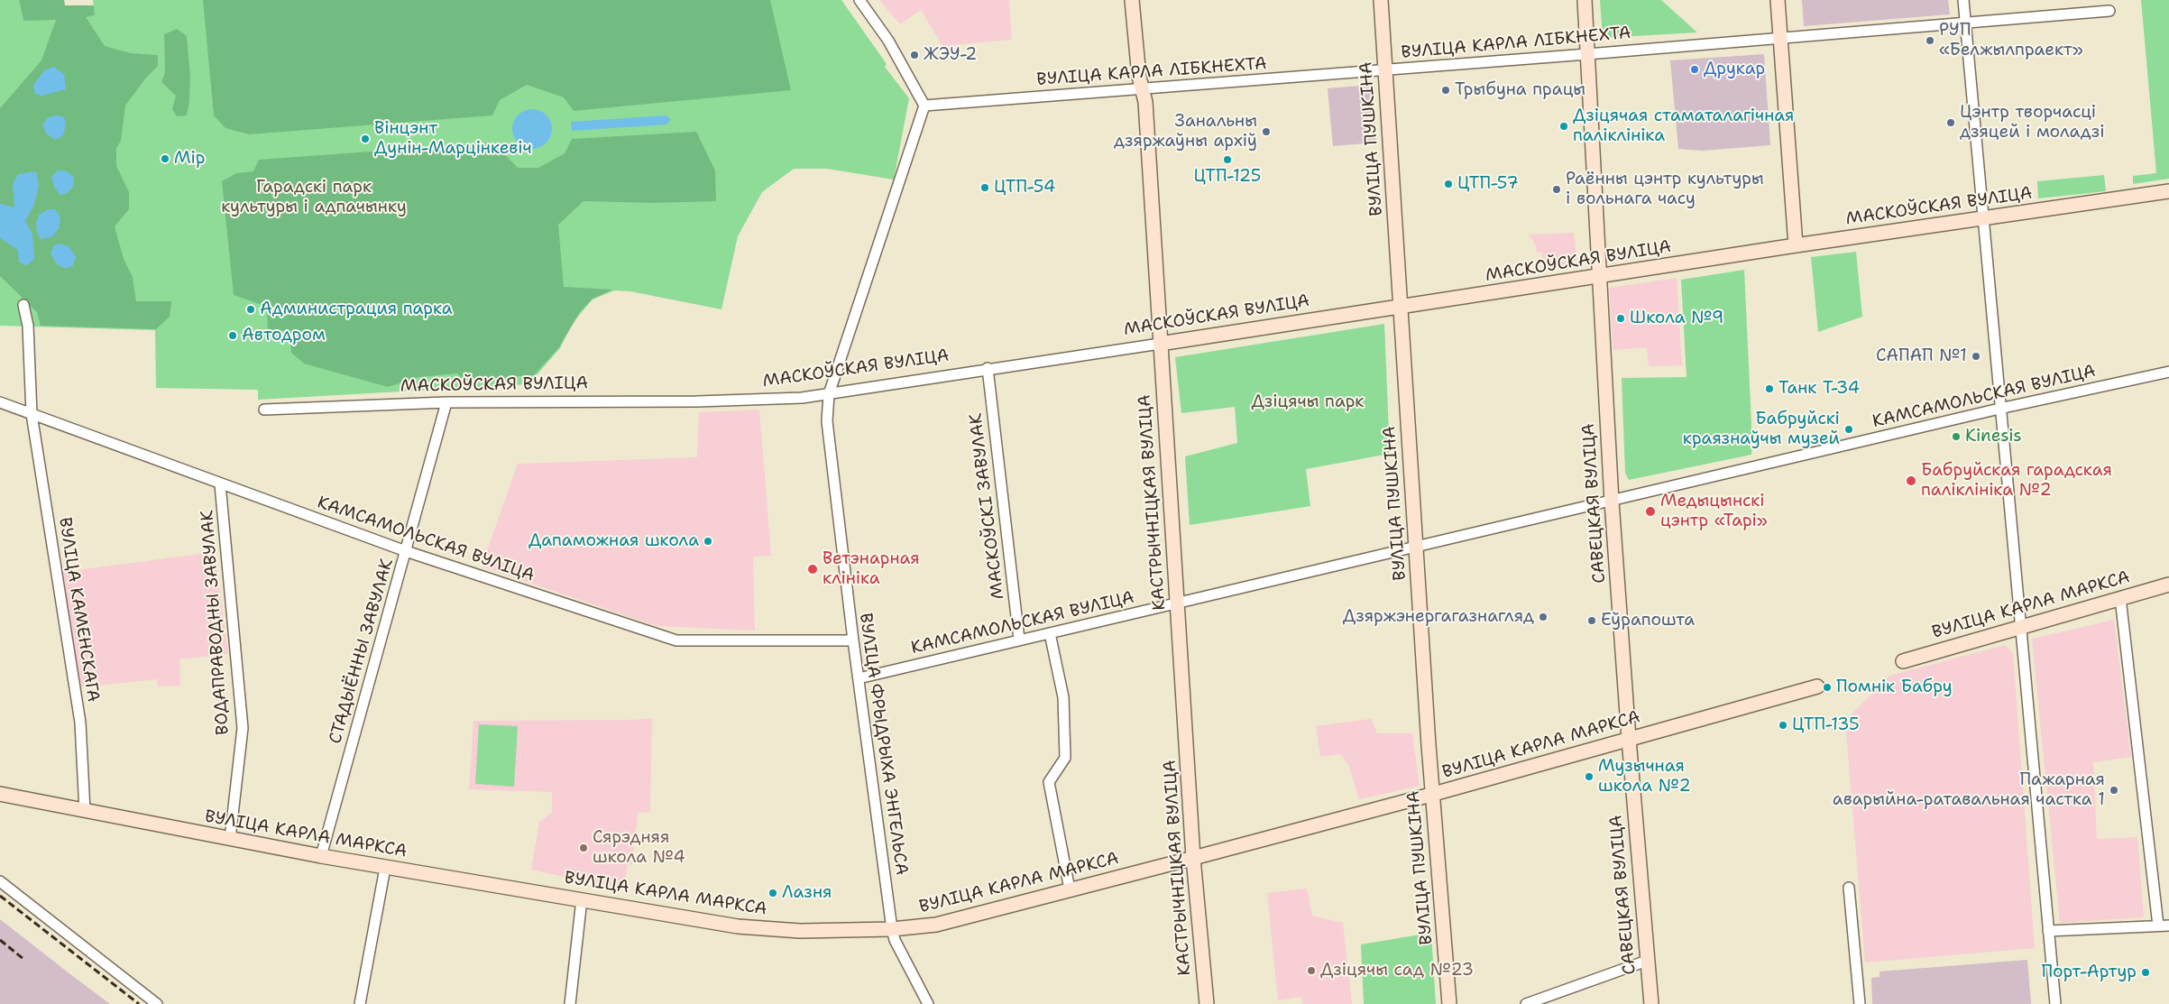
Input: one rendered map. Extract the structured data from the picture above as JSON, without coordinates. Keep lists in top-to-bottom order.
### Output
{
  "streets": {
    "main road": [
      "ВУЛІЦА ПУШКІНА",
      "МАСКОЎСКАЯ ВУЛІЦА",
      "КАСТРЫЧНІЦКАЯ ВУЛІЦА",
      "САВЕЦКАЯ ВУЛІЦА",
      "ВУЛІЦА КАРЛА МАРКСА"
    ],
    "street": [
      "ВУЛІЦА КАРЛА ЛІБКНЕХТА",
      "КАМСАМОЛЬСКАЯ ВУЛІЦА",
      "МАСКОЎСКІ ЗАВУЛАК",
      "ВУЛІЦА КАМЕНСКАГА",
      "ВОДАПРАВОДНЫ ЗАВУЛАК",
      "СТАДЫЁННЫ ЗАВУЛАК",
      "ВУЛІЦА ФРЫДРЫХА ЭНГЕЛЬСА"
    ]
  },
  "crossings": [
    ["ВУЛІЦА КАРЛА ЛІБКНЕХТА", "ВУЛІЦА ПУШКІНА"],
    ["ВУЛІЦА КАРЛА ЛІБКНЕХТА", "КАСТРЫЧНІЦКАЯ ВУЛІЦА"],
    ["ВУЛІЦА КАРЛА ЛІБКНЕХТА", "САВЕЦКАЯ ВУЛІЦА"],
    ["ВУЛІЦА КАРЛА ЛІБКНЕХТА", "ВУЛІЦА ФРЫДРЫХА ЭНГЕЛЬСА"],
    ["ВУЛІЦА ПУШКІНА", "МАСКОЎСКАЯ ВУЛІЦА"],
    ["ВУЛІЦА ПУШКІНА", "КАМСАМОЛЬСКАЯ ВУЛІЦА"],
    ["ВУЛІЦА ПУШКІНА", "ВУЛІЦА КАРЛА МАРКСА"],
    ["МАСКОЎСКАЯ ВУЛІЦА", "КАСТРЫЧНІЦКАЯ ВУЛІЦА"],
    ["МАСКОЎСКАЯ ВУЛІЦА", "САВЕЦКАЯ ВУЛІЦА"],
    ["МАСКОЎСКАЯ ВУЛІЦА", "МАСКОЎСКІ ЗАВУЛАК"],
    ["МАСКОЎСКАЯ ВУЛІЦА", "СТАДЫЁННЫ ЗАВУЛАК"],
    ["МАСКОЎСКАЯ ВУЛІЦА", "ВУЛІЦА ФРЫДРЫХА ЭНГЕЛЬСА"],
    ["КАМСАМОЛЬСКАЯ ВУЛІЦА", "КАСТРЫЧНІЦКАЯ ВУЛІЦА"],
    ["КАМСАМОЛЬСКАЯ ВУЛІЦА", "САВЕЦКАЯ ВУЛІЦА"],
    ["КАМСАМОЛЬСКАЯ ВУЛІЦА", "МАСКОЎСКІ ЗАВУЛАК"],
    ["КАМСАМОЛЬСКАЯ ВУЛІЦА", "ВУЛІЦА КАМЕНСКАГА"],
    ["КАМСАМОЛЬСКАЯ ВУЛІЦА", "ВОДАПРАВОДНЫ ЗАВУЛАК"],
    ["КАМСАМОЛЬСКАЯ ВУЛІЦА", "СТАДЫЁННЫ ЗАВУЛАК"],
    ["КАМСАМОЛЬСКАЯ ВУЛІЦА", "ВУЛІЦА ФРЫДРЫХА ЭНГЕЛЬСА"],
    ["КАСТРЫЧНІЦКАЯ ВУЛІЦА", "ВУЛІЦА КАРЛА МАРКСА"],
    ["САВЕЦКАЯ ВУЛІЦА", "ВУЛІЦА КАРЛА МАРКСА"],
    ["ВУЛІЦА КАРЛА МАРКСА", "ВУЛІЦА КАМЕНСКАГА"],
    ["ВУЛІЦА КАРЛА МАРКСА", "ВОДАПРАВОДНЫ ЗАВУЛАК"],
    ["ВУЛІЦА КАРЛА МАРКСА", "СТАДЫЁННЫ ЗАВУЛАК"],
    ["ВУЛІЦА КАРЛА МАРКСА", "ВУЛІЦА ФРЫДРЫХА ЭНГЕЛЬСА"]
  ],
  "parks": ["Гарадскі парк культуры і адпачынку", "Дзіцячы парк"],
  "places": [
    "РУП «Белжылпраект»",
    "ЖЭУ-2",
    "Друкар",
    "Трыбуна працы",
    "Цэнтр творчасці дзяцей і моладзі",
    "Дзіцячая стаматалагічная паліклініка",
    "Занальны дзяржаўны архіў",
    "Вінцэнт Дунін-Марцінкевіч",
    "Мір",
    "ЦТП-125",
    "ЦТП-57",
    "ЦТП-54",
    "Раённы цэнтр культуры і вольнага часу",
    "Администрация парка",
    "Школа №9",
    "Автодром",
    "САПАП №1",
    "Танк Т-34",
    "Бабруйскі краязнаўчы музей",
    "Kinesis",
    "Бабруйская гарадская паліклініка №2",
    "Медыцынскі цэнтр «Тарі»",
    "Дапаможная школа",
    "Ветэнарная клініка",
    "Дзяржэнергагазнагляд",
    "Еўрапошта",
    "Помнік Бабру",
    "ЦТП-135",
    "Музычная школа №2",
    "Пажарная аварыйна-ратавальная частка 1",
    "Сярэдняя школа №4",
    "Лазня",
    "Дзіцячы сад №23",
    "Порт-Артур"
  ]
}
